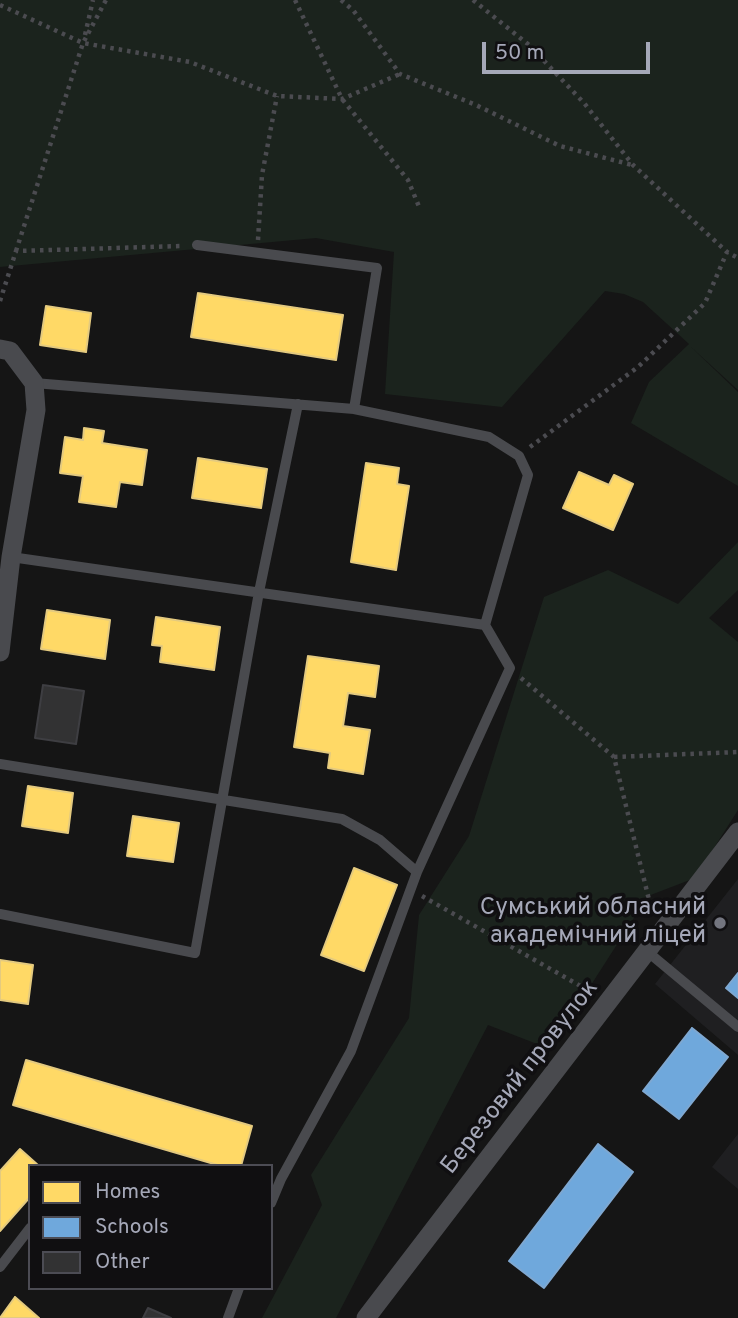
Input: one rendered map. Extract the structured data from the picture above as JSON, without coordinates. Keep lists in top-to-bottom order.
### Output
{
  "streets": {
    "street": ["Березовий провулок"]
  },
  "places": ["Сумський обласний академічний ліцей"],
  "legend": ["Homes", "Schools", "Other"],
  "scale_bar": "50 m"
}
